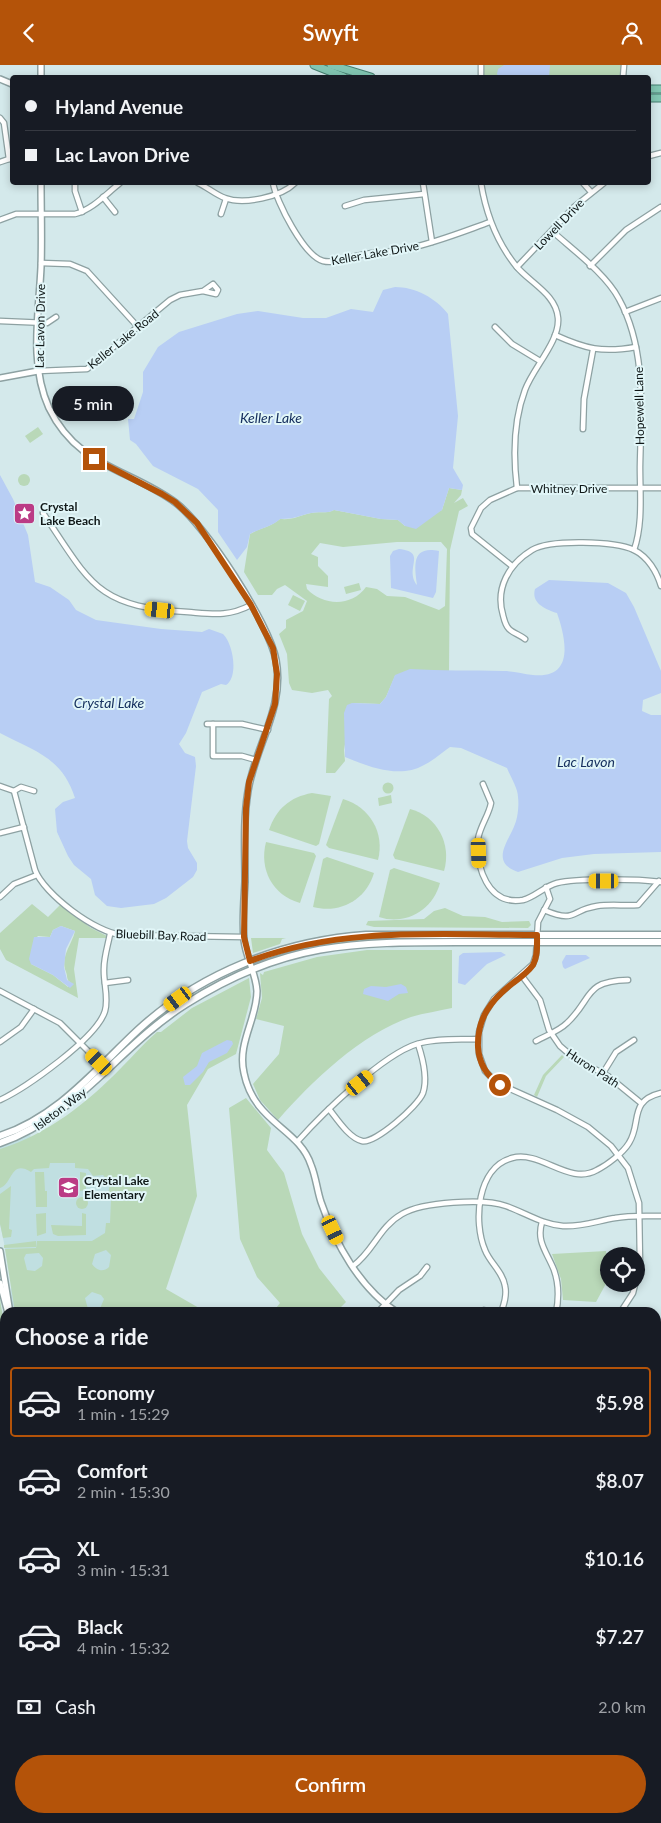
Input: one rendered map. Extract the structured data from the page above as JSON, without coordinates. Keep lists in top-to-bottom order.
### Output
{
  "streets": {
    "main road": ["Isleton Way"],
    "street": [
      "Lowell Drive",
      "Keller Lake Drive",
      "Lac Lavon Drive",
      "Keller Lake Road",
      "Hopewell Lane",
      "Whitney Drive",
      "Bluebill Bay Road",
      "Huron Path"
    ]
  },
  "crossings": [
    ["Lowell Drive", "Hopewell Lane"],
    ["Lac Lavon Drive", "Keller Lake Road"],
    ["Lac Lavon Drive", "Bluebill Bay Road"],
    ["Lac Lavon Drive", "Isleton Way"],
    ["Hopewell Lane", "Whitney Drive"]
  ],
  "water": ["Keller Lake", "Crystal Lake", "Lac Lavon"],
  "places": {
    "place": ["Crystal Lake Beach"],
    "school or university": ["Crystal Lake Elementary"]
  },
  "page": {
    "header": "Swyft",
    "banner": ["Hyland Avenue", "Lac Lavon Drive"],
    "bubble": "5 min",
    "heading": "Choose a ride",
    "list": [
      {
        "name": "Economy",
        "note": "1 min · 15:29",
        "value": "$5.98"
      },
      {
        "name": "Comfort",
        "note": "2 min · 15:30",
        "value": "$8.07"
      },
      {
        "name": "XL",
        "note": "3 min · 15:31",
        "value": "$10.16"
      },
      {
        "name": "Black",
        "note": "4 min · 15:32",
        "value": "$7.27"
      }
    ],
    "pay": ["Cash", "2.0 km"],
    "buttons": "Confirm"
  }
}
